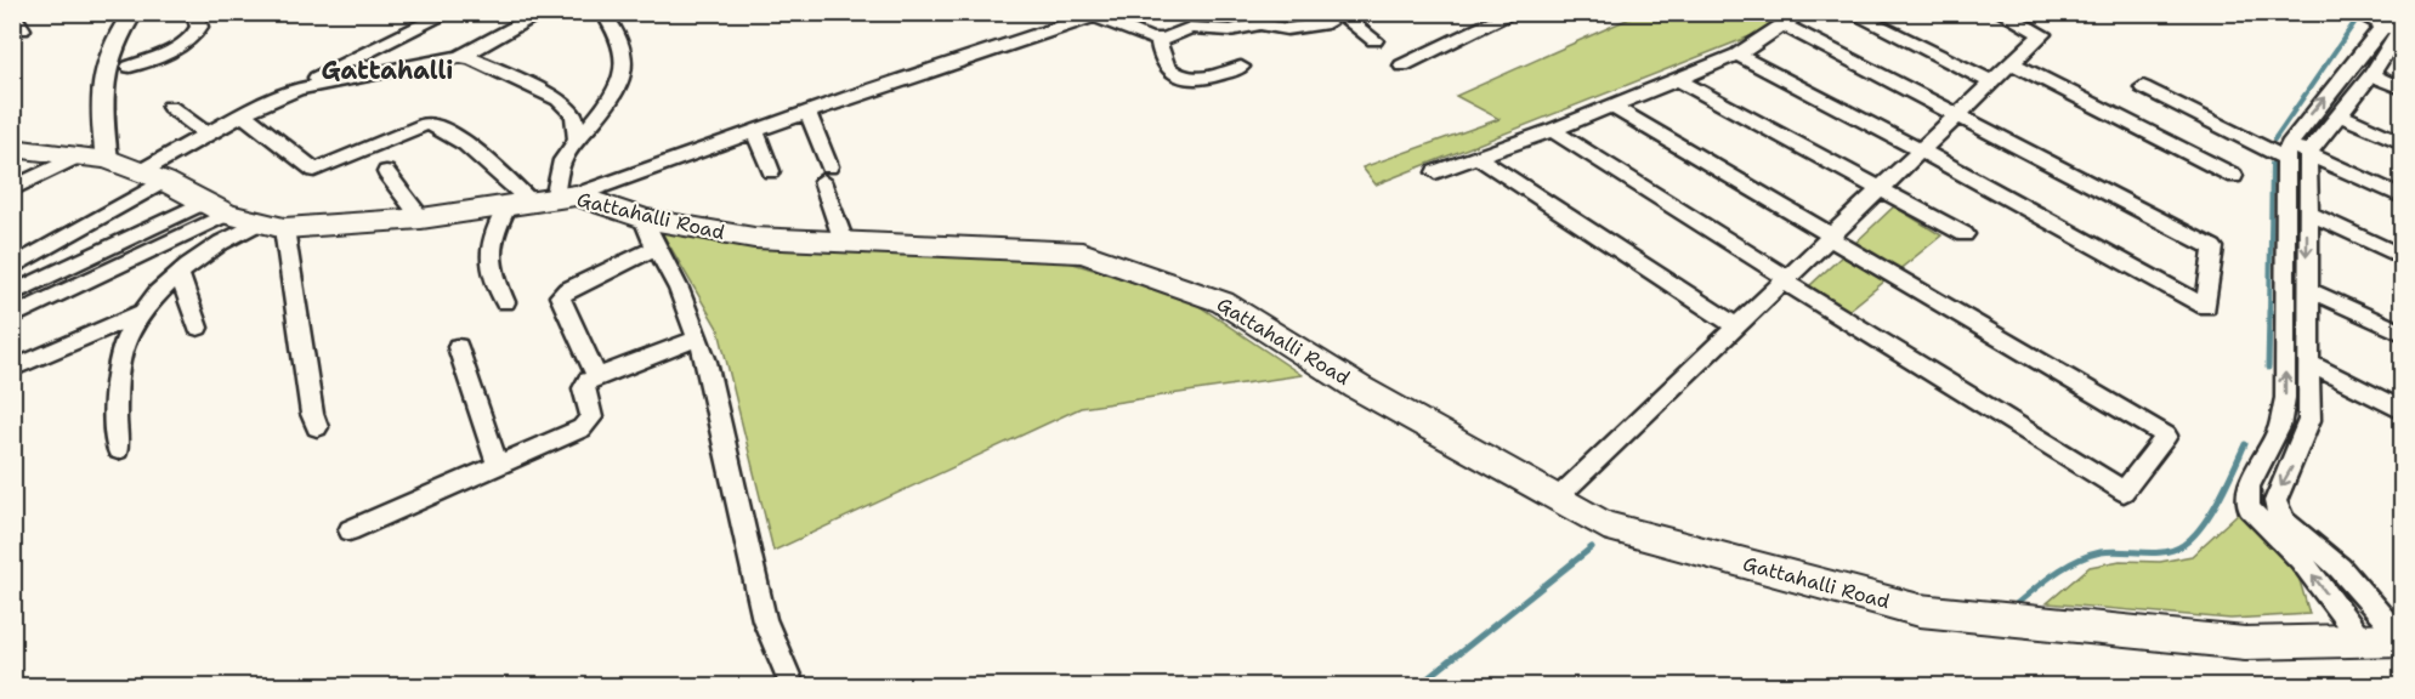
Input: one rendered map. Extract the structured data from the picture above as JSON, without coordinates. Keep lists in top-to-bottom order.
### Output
{
  "streets": {
    "main road": ["Gattahalli Road"]
  },
  "districts": ["Gattahalli"]
}
